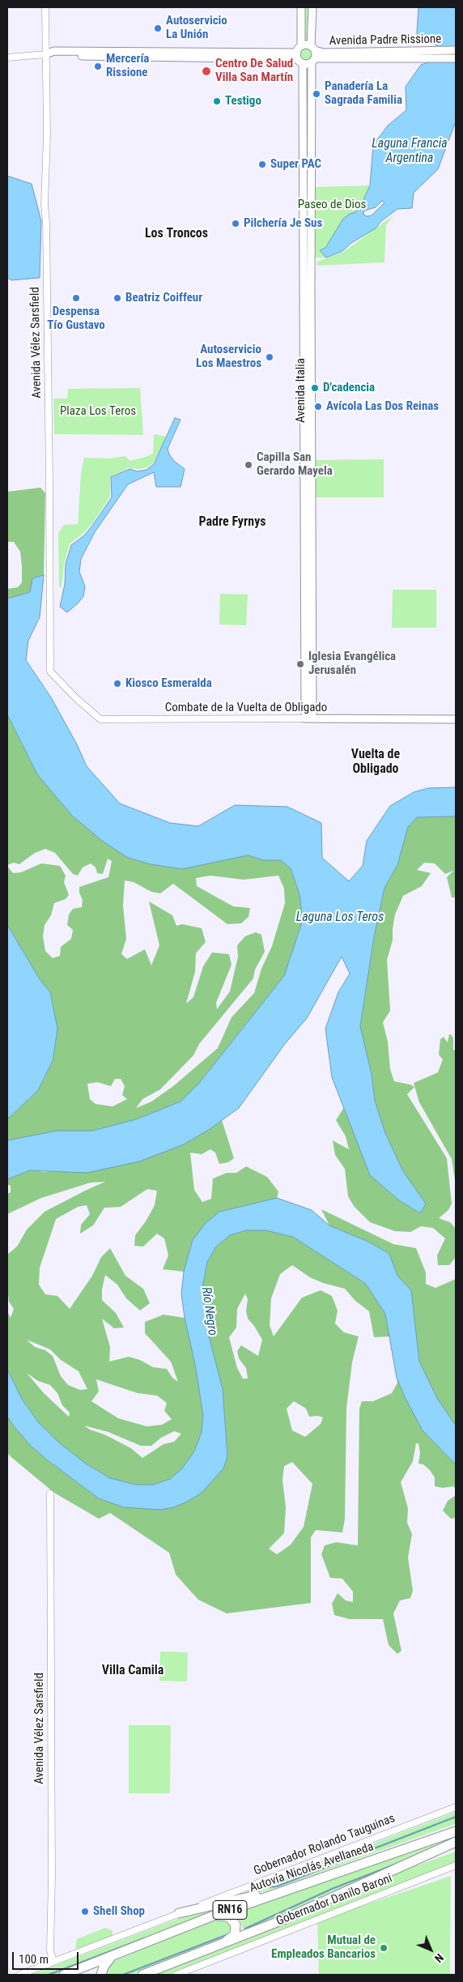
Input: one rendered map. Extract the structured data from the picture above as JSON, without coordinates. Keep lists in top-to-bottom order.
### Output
{
  "streets": {
    "highway": ["Autovía Nicolás Avellaneda", "RN16"],
    "main road": ["Avenida Padre Rissione", "Avenida Italia", "Combate de la Vuelta de Obligado"],
    "street": ["Avenida Vélez Sarsfield", "Gobernador Rolando Tauguinas", "Gobernador Danilo Baroni"]
  },
  "crossings": [
    ["Avenida Padre Rissione", "Avenida Italia"],
    ["Avenida Vélez Sarsfield", "Combate de la Vuelta de Obligado"],
    ["Avenida Vélez Sarsfield", "Gobernador Rolando Tauguinas"],
    ["Avenida Italia", "Combate de la Vuelta de Obligado"]
  ],
  "districts": [
    "Los Troncos",
    "Padre Fyrnys",
    "Vuelta de Obligado",
    "Villa Camila"
  ],
  "water": ["Laguna Francia Argentina", "Laguna Los Teros", "Río Negro"],
  "parks": ["Paseo de Dios", "Plaza Los Teros"],
  "places": [
    "Autoservicio La Unión",
    "Mercería Rissione",
    "Centro De Salud Villa San Martín",
    "Panadería La Sagrada Familia",
    "Testigo",
    "Super PAC",
    "Pilchería Je Sus",
    "Despensa Tío Gustavo",
    "Beatriz Coiffeur",
    "Autoservicio Los Maestros",
    "D'cadencia",
    "Avícola Las Dos Reinas",
    "Capilla San Gerardo Mayela",
    "Iglesia Evangélica Jerusalén",
    "Kiosco Esmeralda",
    "Shell Shop",
    "Mutual de Empleados Bancarios"
  ],
  "scale_bar": "100 m",
  "north": "bottom right"
}
